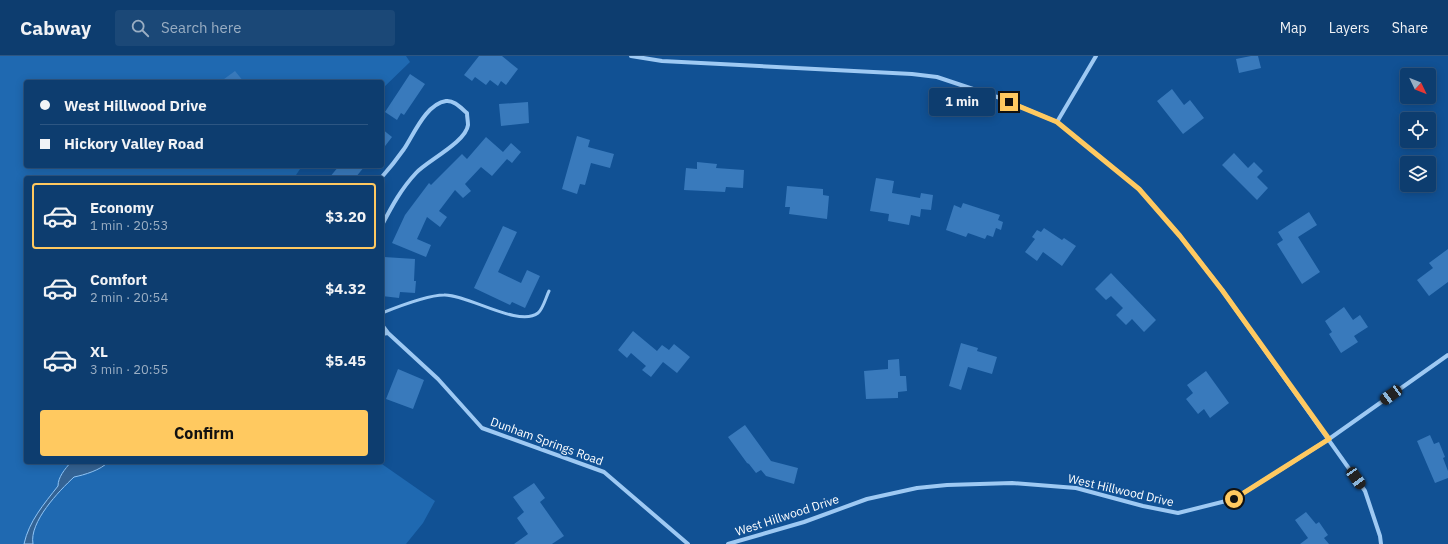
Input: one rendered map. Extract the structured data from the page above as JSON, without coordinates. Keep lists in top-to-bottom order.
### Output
{
  "streets": {
    "street": ["Dunham Springs Road", "West Hillwood Drive"]
  },
  "north": "bottom right",
  "page": {
    "header": "Cabway",
    "search": "Search here",
    "nav": ["Map", "Layers", "Share"],
    "banner": ["West Hillwood Drive", "Hickory Valley Road"],
    "bubble": "1 min",
    "list": [
      {
        "name": "Economy",
        "note": "1 min · 20:53",
        "value": "$3.20"
      },
      {
        "name": "Comfort",
        "note": "2 min · 20:54",
        "value": "$4.32"
      },
      {
        "name": "XL",
        "note": "3 min · 20:55",
        "value": "$5.45"
      }
    ],
    "buttons": "Confirm"
  }
}
